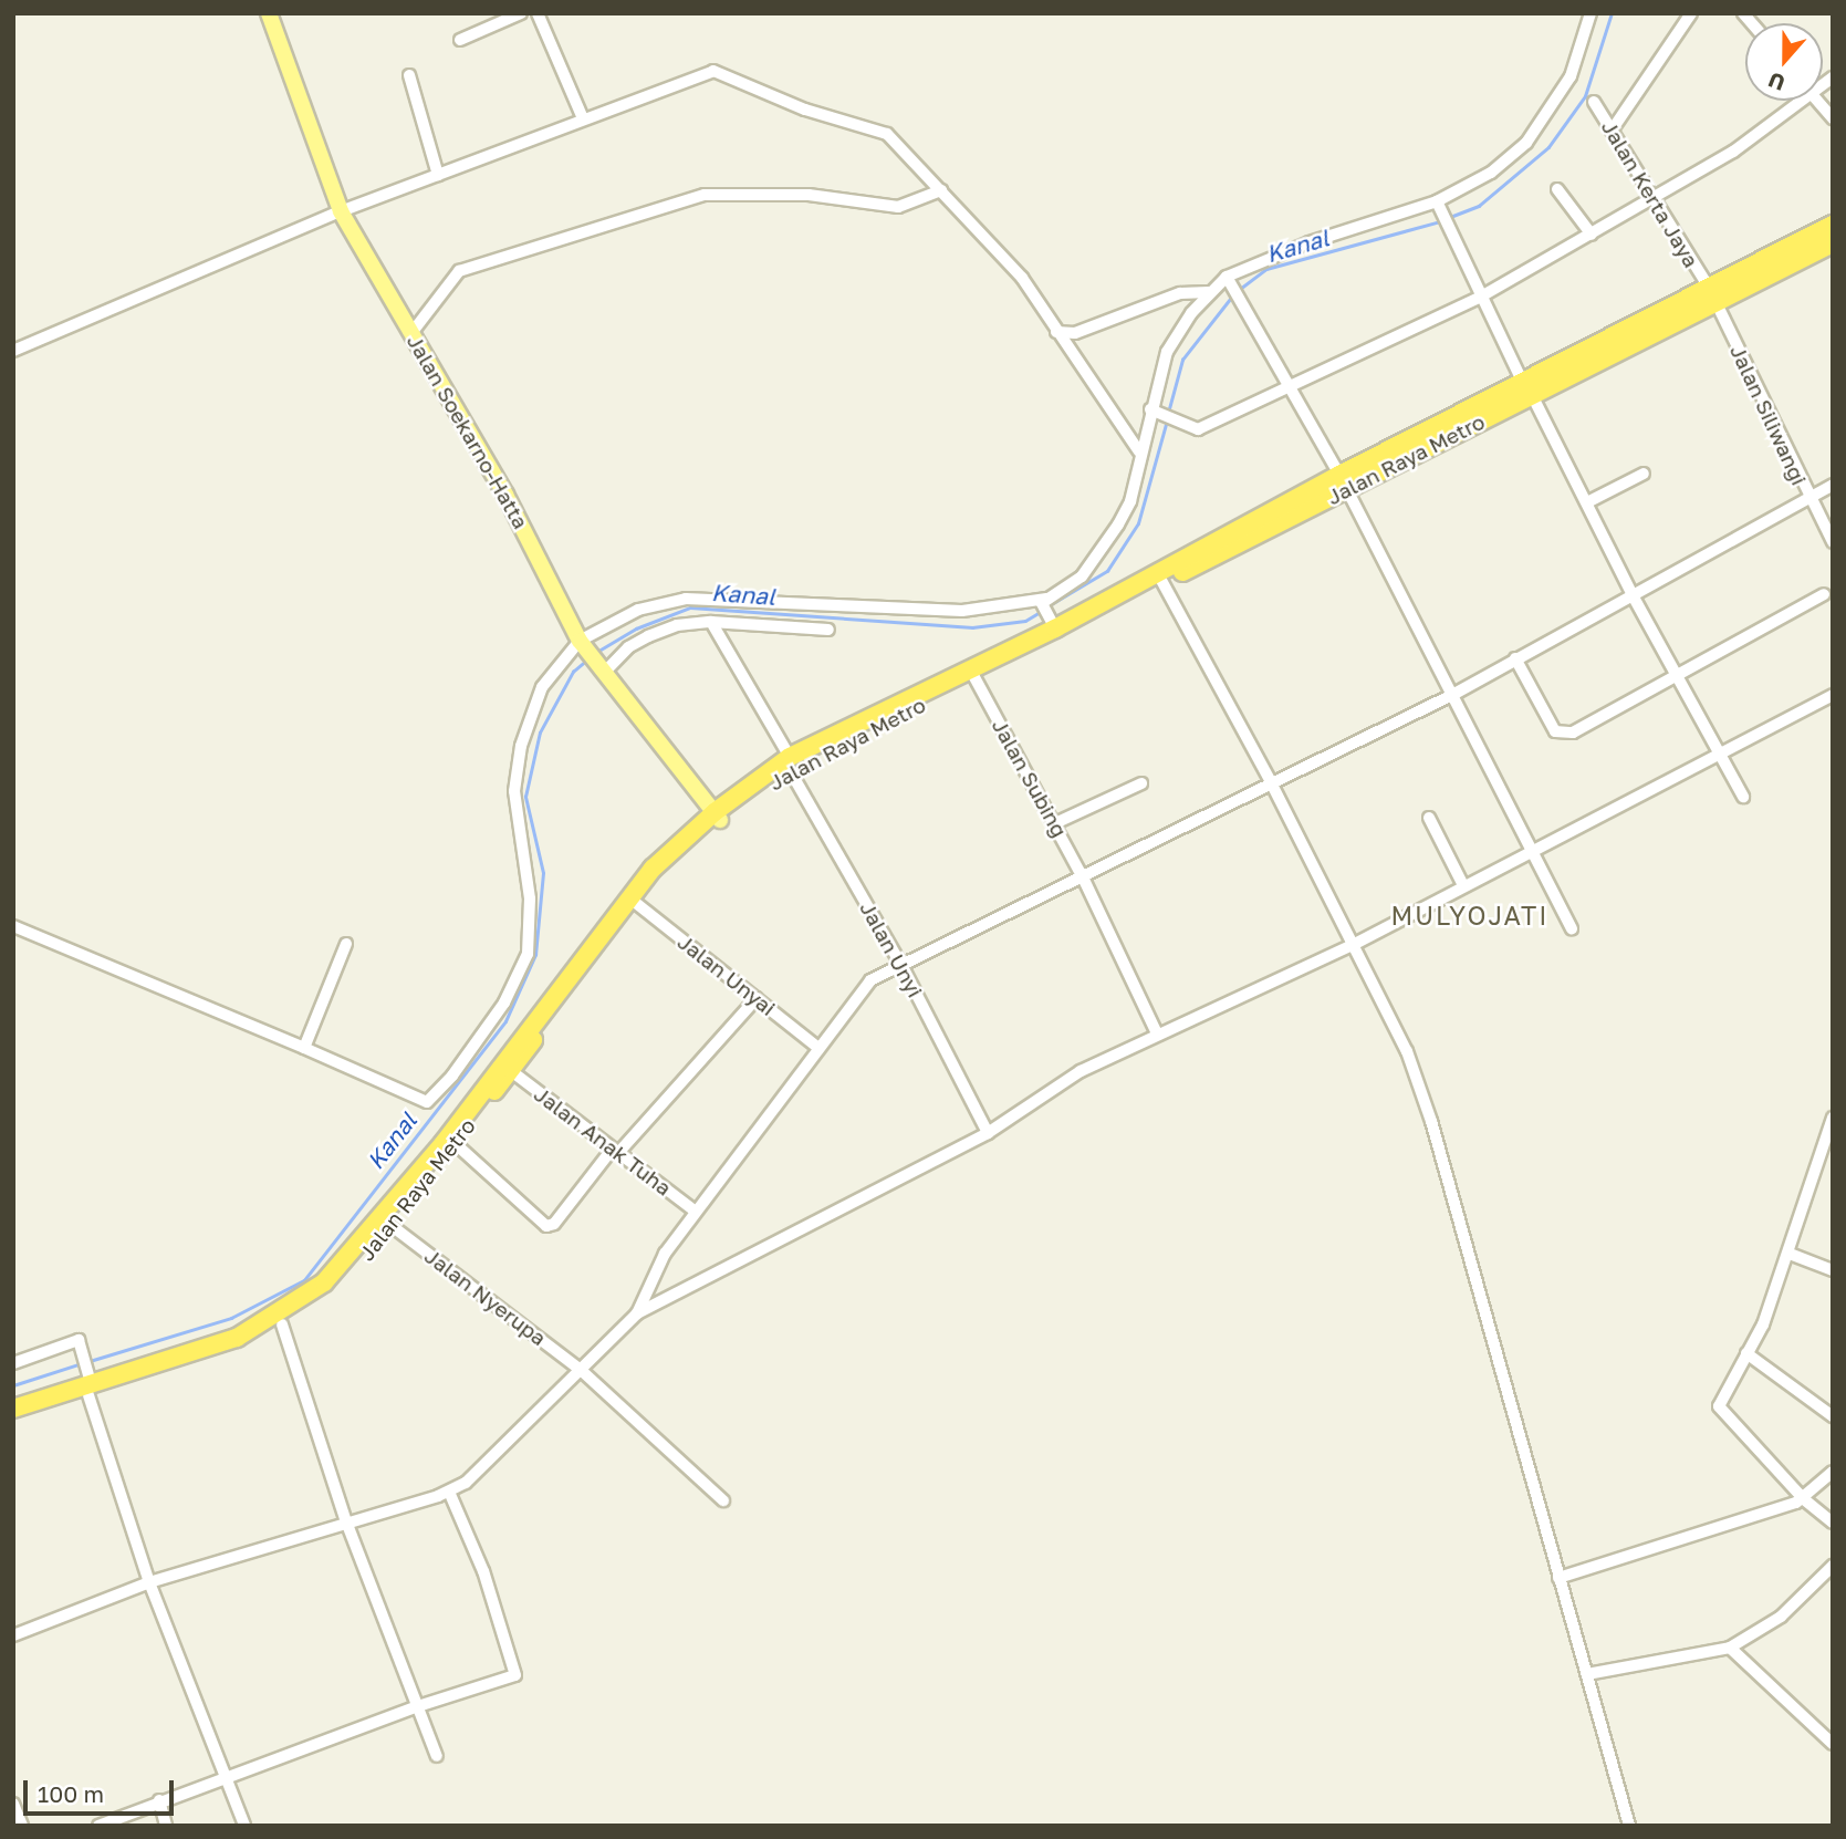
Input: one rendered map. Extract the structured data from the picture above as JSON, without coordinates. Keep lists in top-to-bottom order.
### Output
{
  "streets": {
    "highway": ["Jalan Raya Metro"],
    "main road": ["Jalan Soekarno-Hatta"],
    "street": [
      "Jalan Kerta Jaya",
      "Jalan Siliwangi",
      "Jalan Subing",
      "Jalan Unyi",
      "Jalan Unyai",
      "Jalan Anak Tuha",
      "Jalan Nyerupa"
    ]
  },
  "crossings": [
    ["Jalan Kerta Jaya", "Jalan Siliwangi"],
    ["Jalan Soekarno-Hatta", "Jalan Raya Metro"],
    ["Jalan Raya Metro", "Jalan Subing"],
    ["Jalan Raya Metro", "Jalan Unyi"],
    ["Jalan Raya Metro", "Jalan Unyai"],
    ["Jalan Raya Metro", "Jalan Anak Tuha"],
    ["Jalan Raya Metro", "Jalan Nyerupa"]
  ],
  "districts": ["MULYOJATI"],
  "water": ["Kanal"],
  "scale_bar": "100 m",
  "north": "bottom"
}
